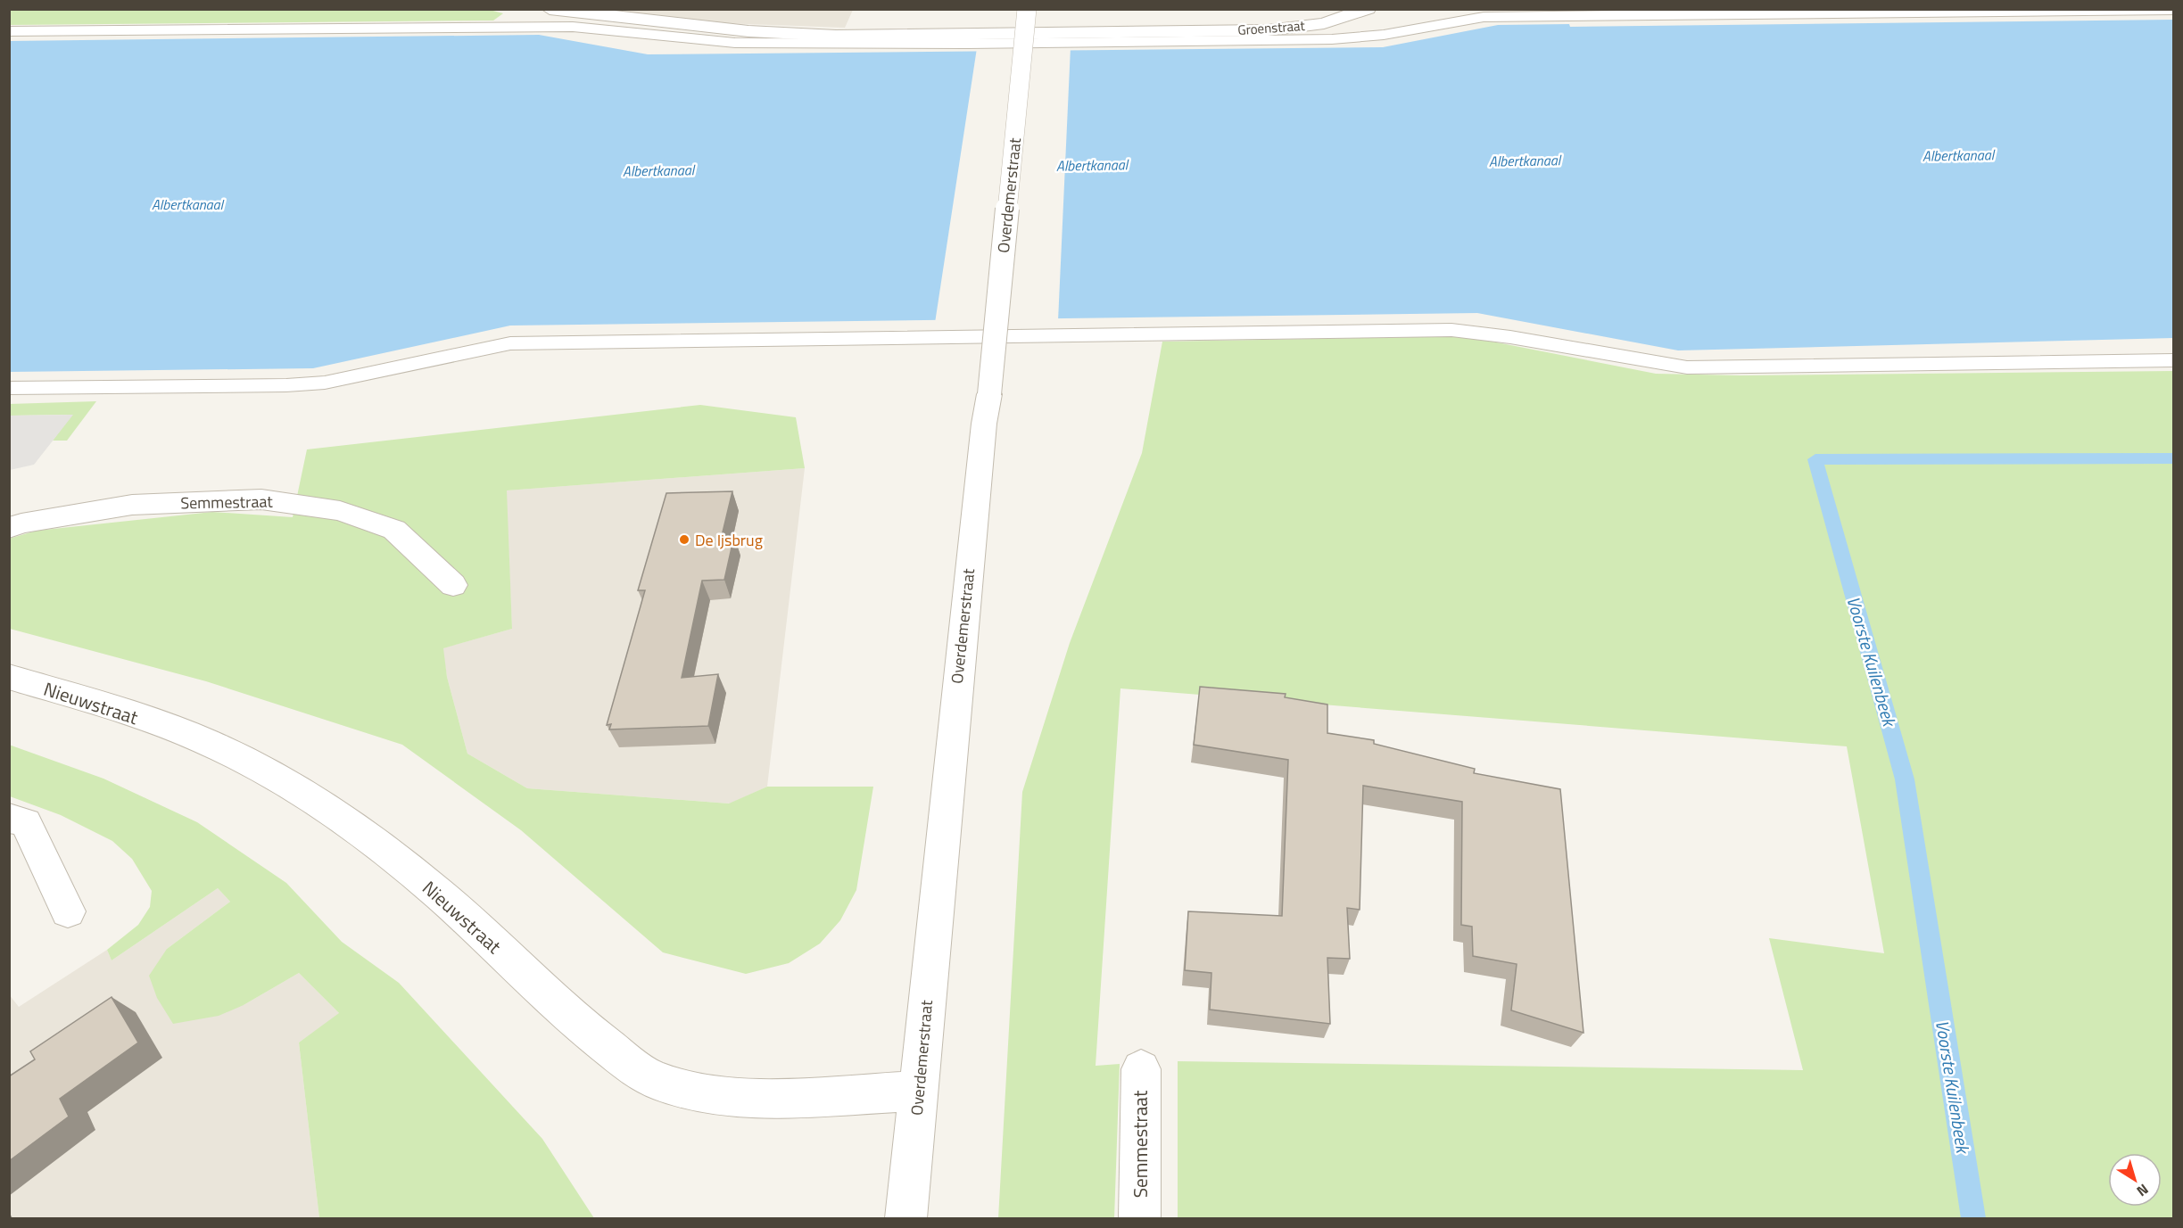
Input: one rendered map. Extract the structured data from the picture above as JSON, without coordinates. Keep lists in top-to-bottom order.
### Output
{
  "streets": {
    "street": [
      "Groenstraat",
      "Overdemerstraat",
      "Semmestraat",
      "Nieuwstraat"
    ]
  },
  "crossings": [
    ["Overdemerstraat", "Nieuwstraat"]
  ],
  "water": ["Albertkanaal", "Voorste Kuilenbeek"],
  "places": ["De Ijsbrug"],
  "north": "bottom right"
}
